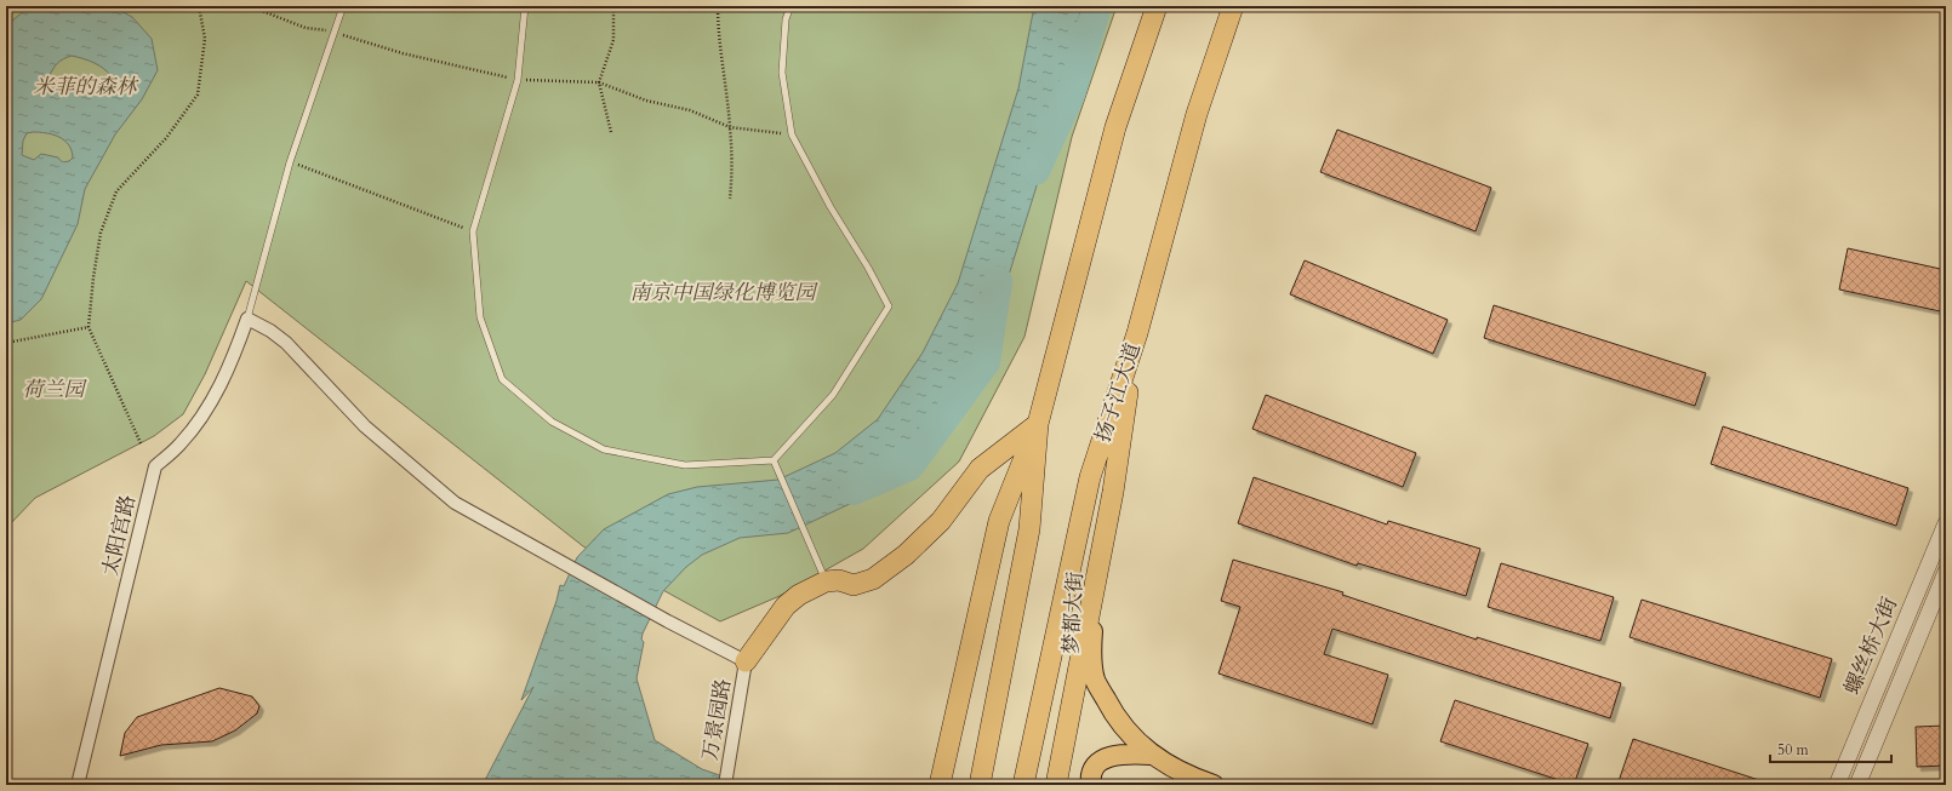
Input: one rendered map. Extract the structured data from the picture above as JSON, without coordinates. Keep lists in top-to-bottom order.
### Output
{
  "streets": {
    "highway": ["扬子江大道"],
    "main road": ["梦都大街"],
    "street": ["太阳宫路", "螺丝桥大街", "万景园路"]
  },
  "parks": ["米菲的森林", "南京中国绿化博览园", "荷兰园"],
  "scale_bar": "50 m"
}
